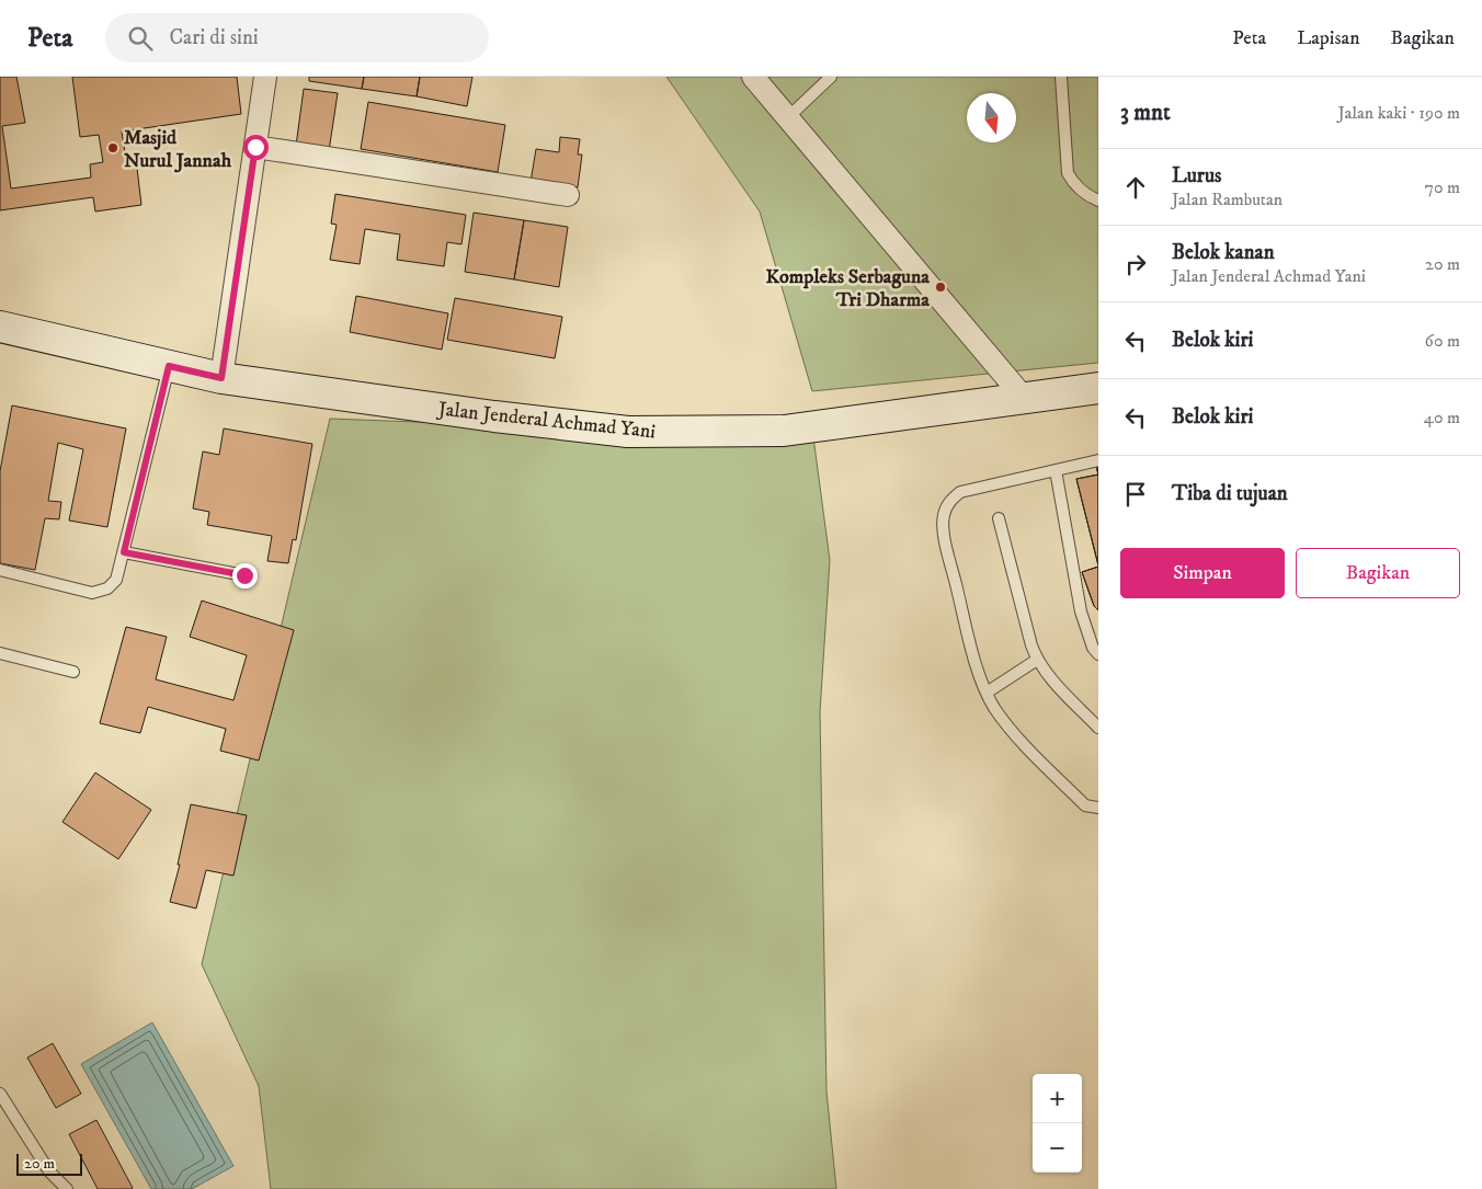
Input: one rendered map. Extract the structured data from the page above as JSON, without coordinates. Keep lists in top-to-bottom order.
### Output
{
  "streets": {
    "main road": ["Jalan Jenderal Achmad Yani"]
  },
  "places": ["Masjid Nurul Jannah", "Kompleks Serbaguna Tri Dharma"],
  "scale_bar": "20 m",
  "north": "bottom",
  "page": {
    "header": "Peta",
    "search": "Cari di sini",
    "nav": ["Peta", "Lapisan", "Bagikan"],
    "heading": ["3 mnt", "Jalan kaki · 190 m"],
    "list": [
      ["Lurus", "Jalan Rambutan", "70 m"],
      ["Belok kanan", "Jalan Jenderal Achmad Yani", "20 m"],
      ["Belok kiri", "60 m"],
      ["Belok kiri", "40 m"],
      "Tiba di tujuan"
    ],
    "buttons": ["Simpan", "Bagikan"],
    "map_buttons": ["+", "−"],
    "scale": "20 m"
  }
}
